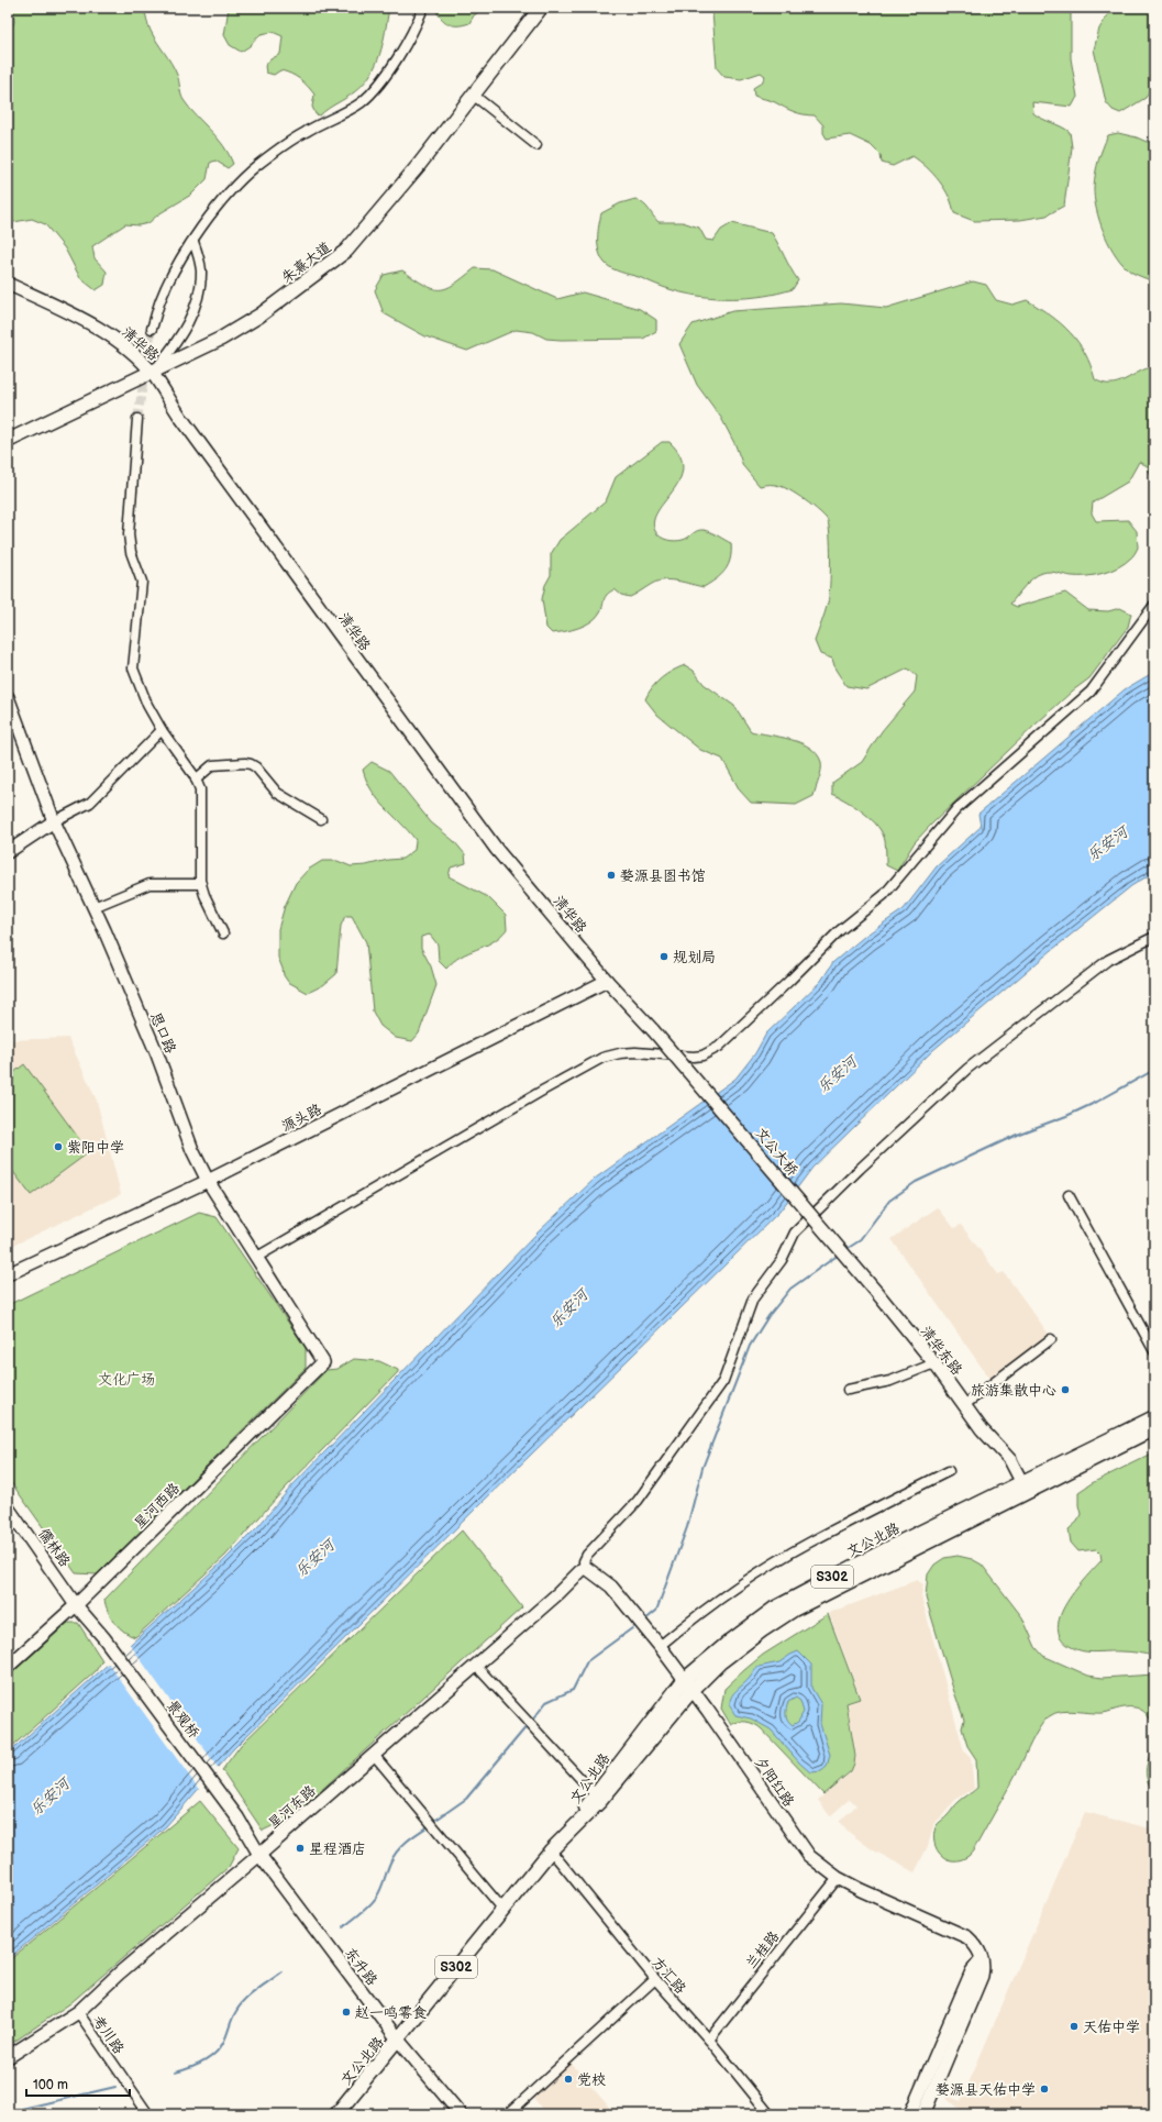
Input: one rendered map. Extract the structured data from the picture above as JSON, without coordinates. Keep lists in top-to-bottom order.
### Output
{
  "streets": {
    "main road": [
      "朱熹大道",
      "清华路",
      "思口路",
      "源头路",
      "文公大桥",
      "清华东路",
      "星河西路",
      "文公北路",
      "儒林路",
      "S302",
      "景观桥",
      "夕阳红路",
      "星河东路",
      "东升路"
    ],
    "street": ["兰桂路", "方汇路", "考川路"]
  },
  "crossings": [
    ["朱熹大道", "清华路"],
    ["清华路", "源头路"],
    ["清华路", "文公大桥"],
    ["思口路", "源头路"],
    ["思口路", "星河西路"],
    ["文公大桥", "清华东路"],
    ["清华东路", "文公北路"],
    ["星河西路", "儒林路"],
    ["星河西路", "景观桥"],
    ["文公北路", "夕阳红路"],
    ["文公北路", "东升路"],
    ["文公北路", "方汇路"],
    ["儒林路", "景观桥"],
    ["景观桥", "星河东路"],
    ["景观桥", "东升路"],
    ["夕阳红路", "星河东路"],
    ["夕阳红路", "兰桂路"],
    ["星河东路", "东升路"],
    ["星河东路", "考川路"],
    ["兰桂路", "方汇路"]
  ],
  "water": ["乐安河"],
  "parks": ["文化广场"],
  "places": [
    "婺源县图书馆",
    "规划局",
    "紫阳中学",
    "旅游集散中心",
    "星程酒店",
    "赵一鸣零食",
    "天佑中学",
    "党校",
    "婺源县天佑中学"
  ],
  "scale_bar": "100 m"
}
